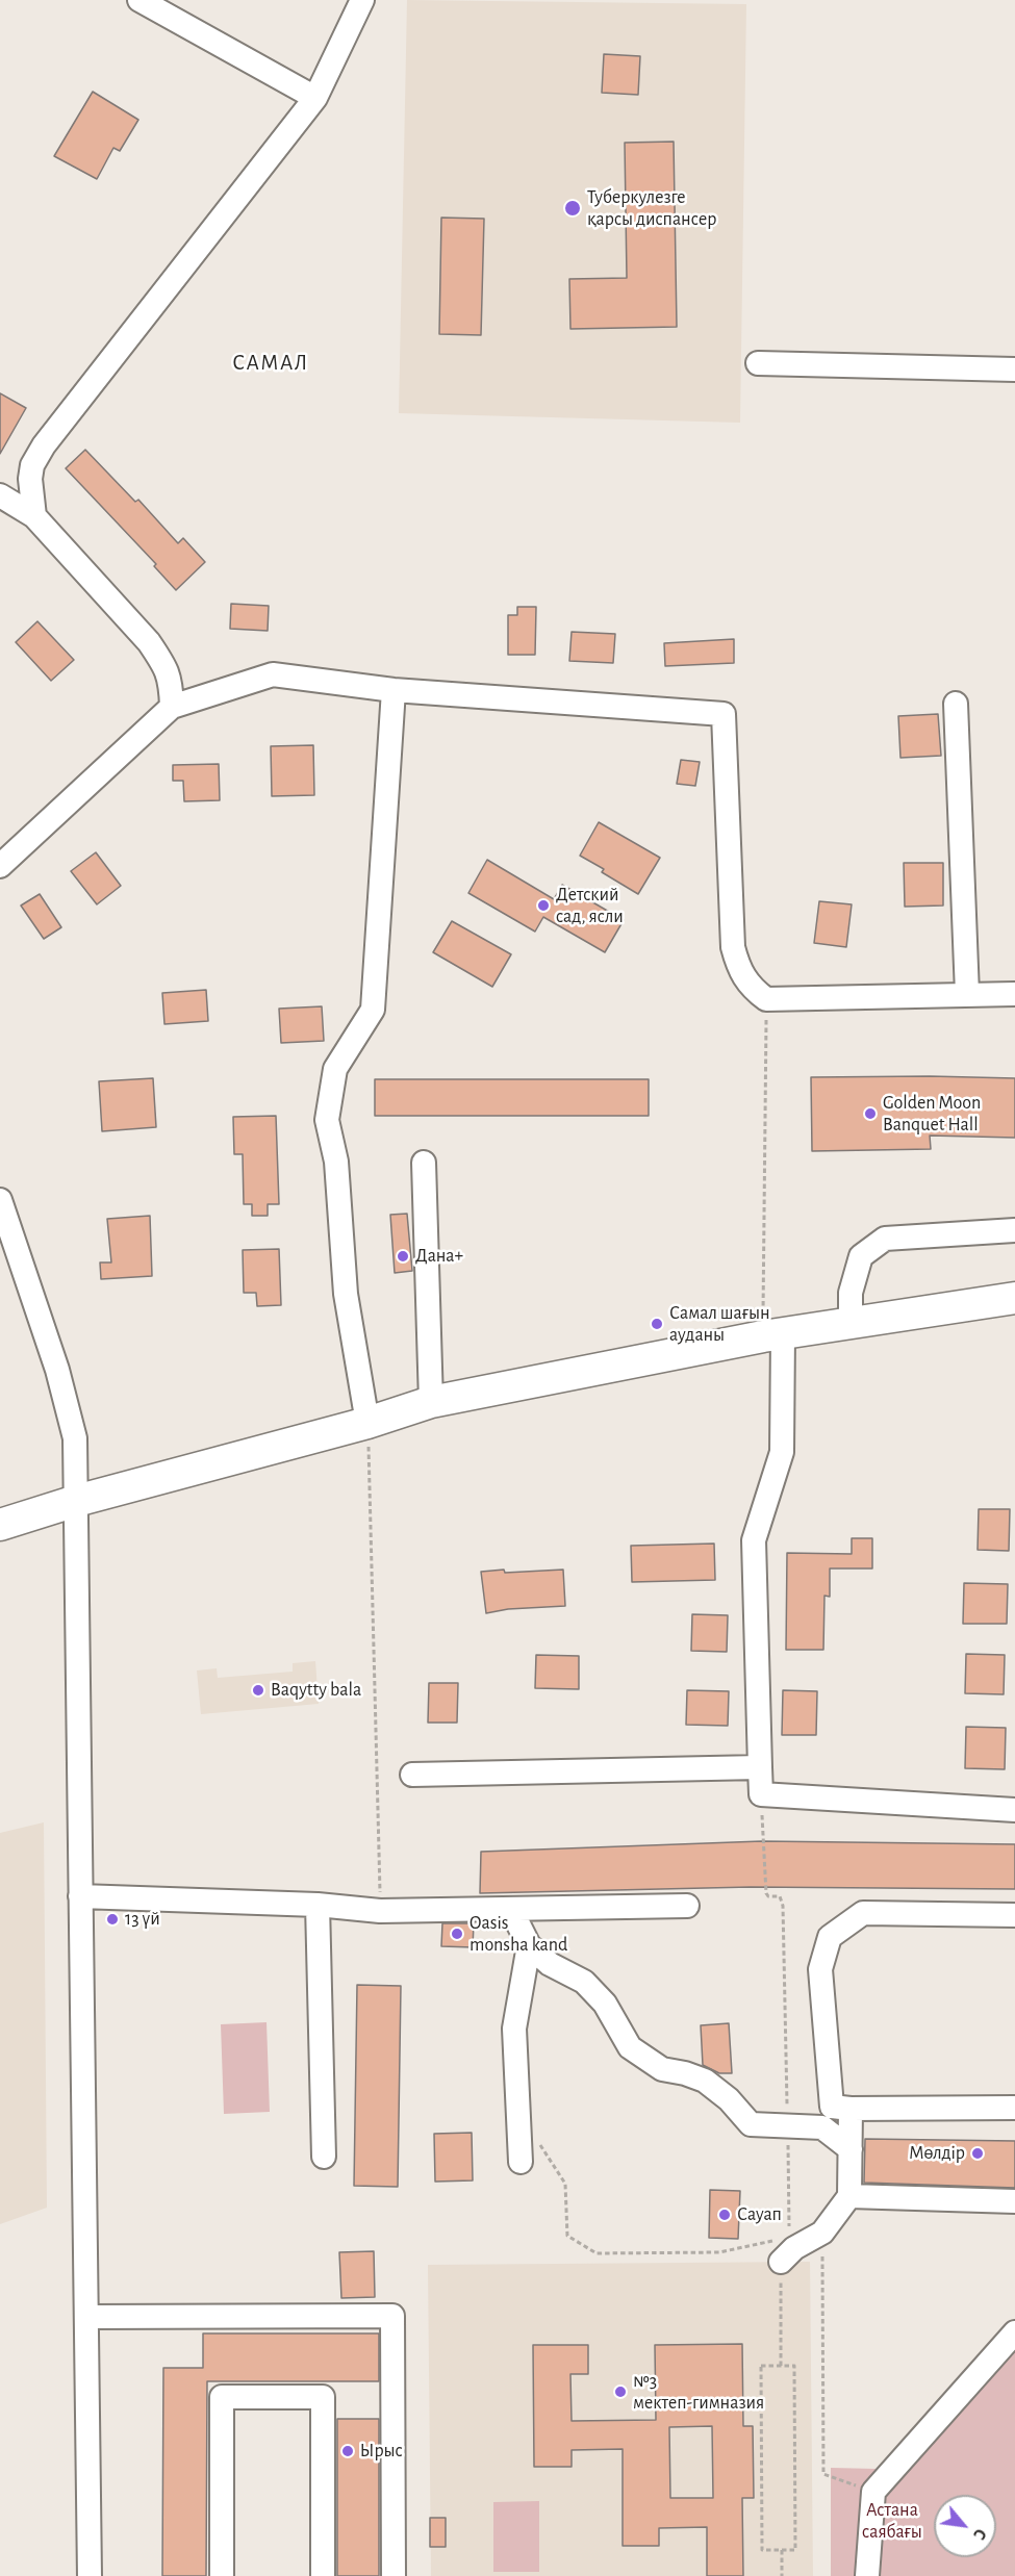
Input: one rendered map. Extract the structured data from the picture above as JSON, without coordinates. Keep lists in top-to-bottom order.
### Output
{
  "districts": ["САМАЛ"],
  "parks": ["Астана саябағы"],
  "places": [
    "Туберкулезге қарсы диспансер",
    "Детский сад, ясли",
    "Golden Moon Banquet Hall",
    "Дана+",
    "Самал шағын ауданы",
    "Baqytty bala",
    "13 үй",
    "Oasis monsha kand",
    "Мөлдір",
    "Сауап",
    "№3 мектеп-гимназия",
    "Ырыс"
  ],
  "north": "bottom right"
}
